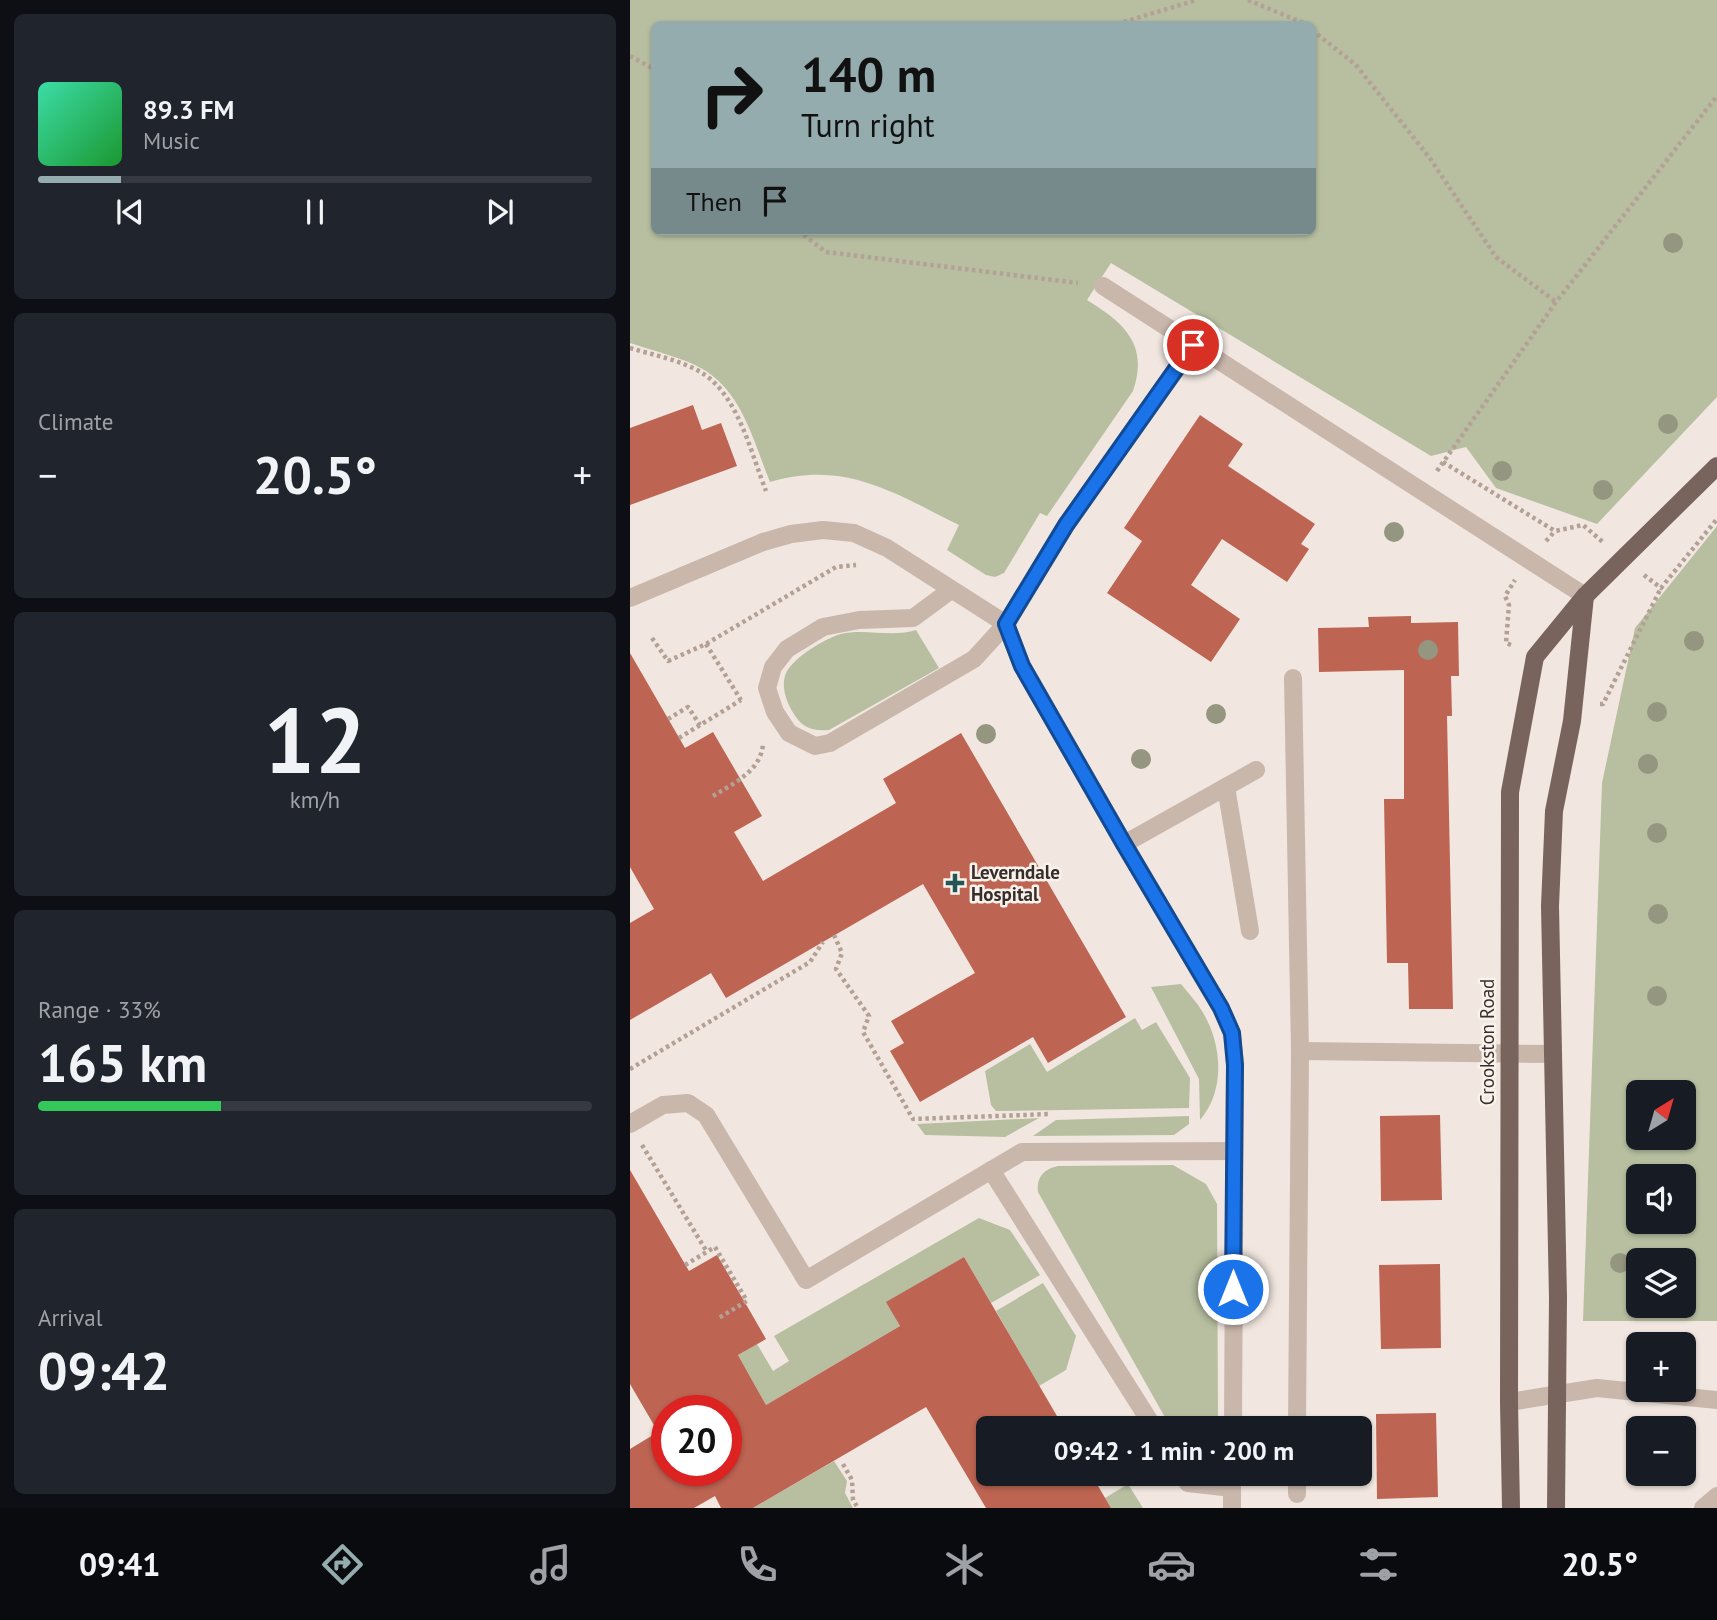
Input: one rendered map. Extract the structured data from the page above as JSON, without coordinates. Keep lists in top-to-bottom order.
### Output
{
  "streets": {
    "main road": ["Crookston Road"]
  },
  "places": {
    "health": ["Leverndale Hospital"]
  },
  "north": "top right",
  "page": {
    "turn": ["140 m", "Turn right"],
    "song": ["89.3 FM", "Music"],
    "then": "Then",
    "tile": [
      "Climate",
      ["12", "km/h"],
      ["Range · 33%", "165 km"],
      ["Arrival", "09:42"]
    ],
    "heat": ["−", "20.5°", "+"],
    "map_buttons": ["+", "−"],
    "limit": "20",
    "trip": "09:42 · 1 min · 200 m",
    "tabs": ["09:41", "20.5°"]
  }
}
